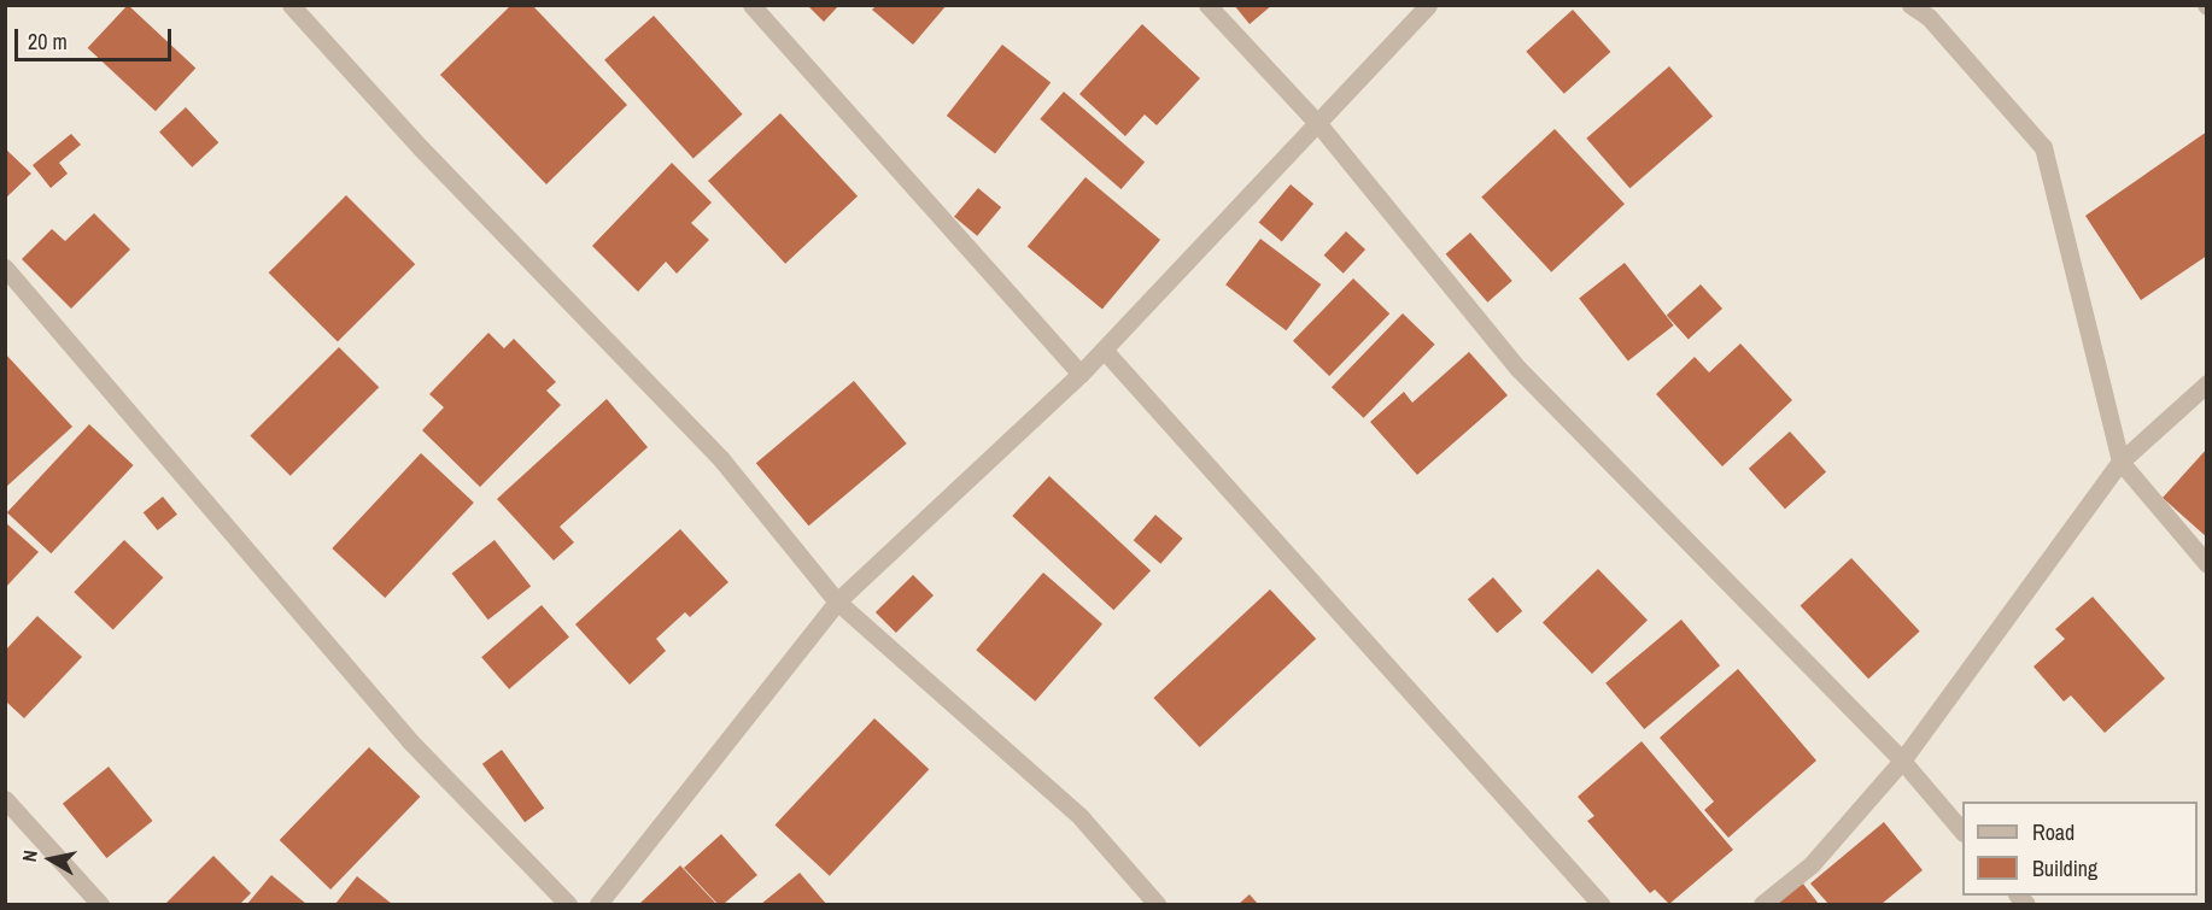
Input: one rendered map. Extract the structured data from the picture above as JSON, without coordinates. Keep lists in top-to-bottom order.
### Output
{
  "legend": ["Road", "Building"],
  "scale_bar": "20 m",
  "north": "left"
}
